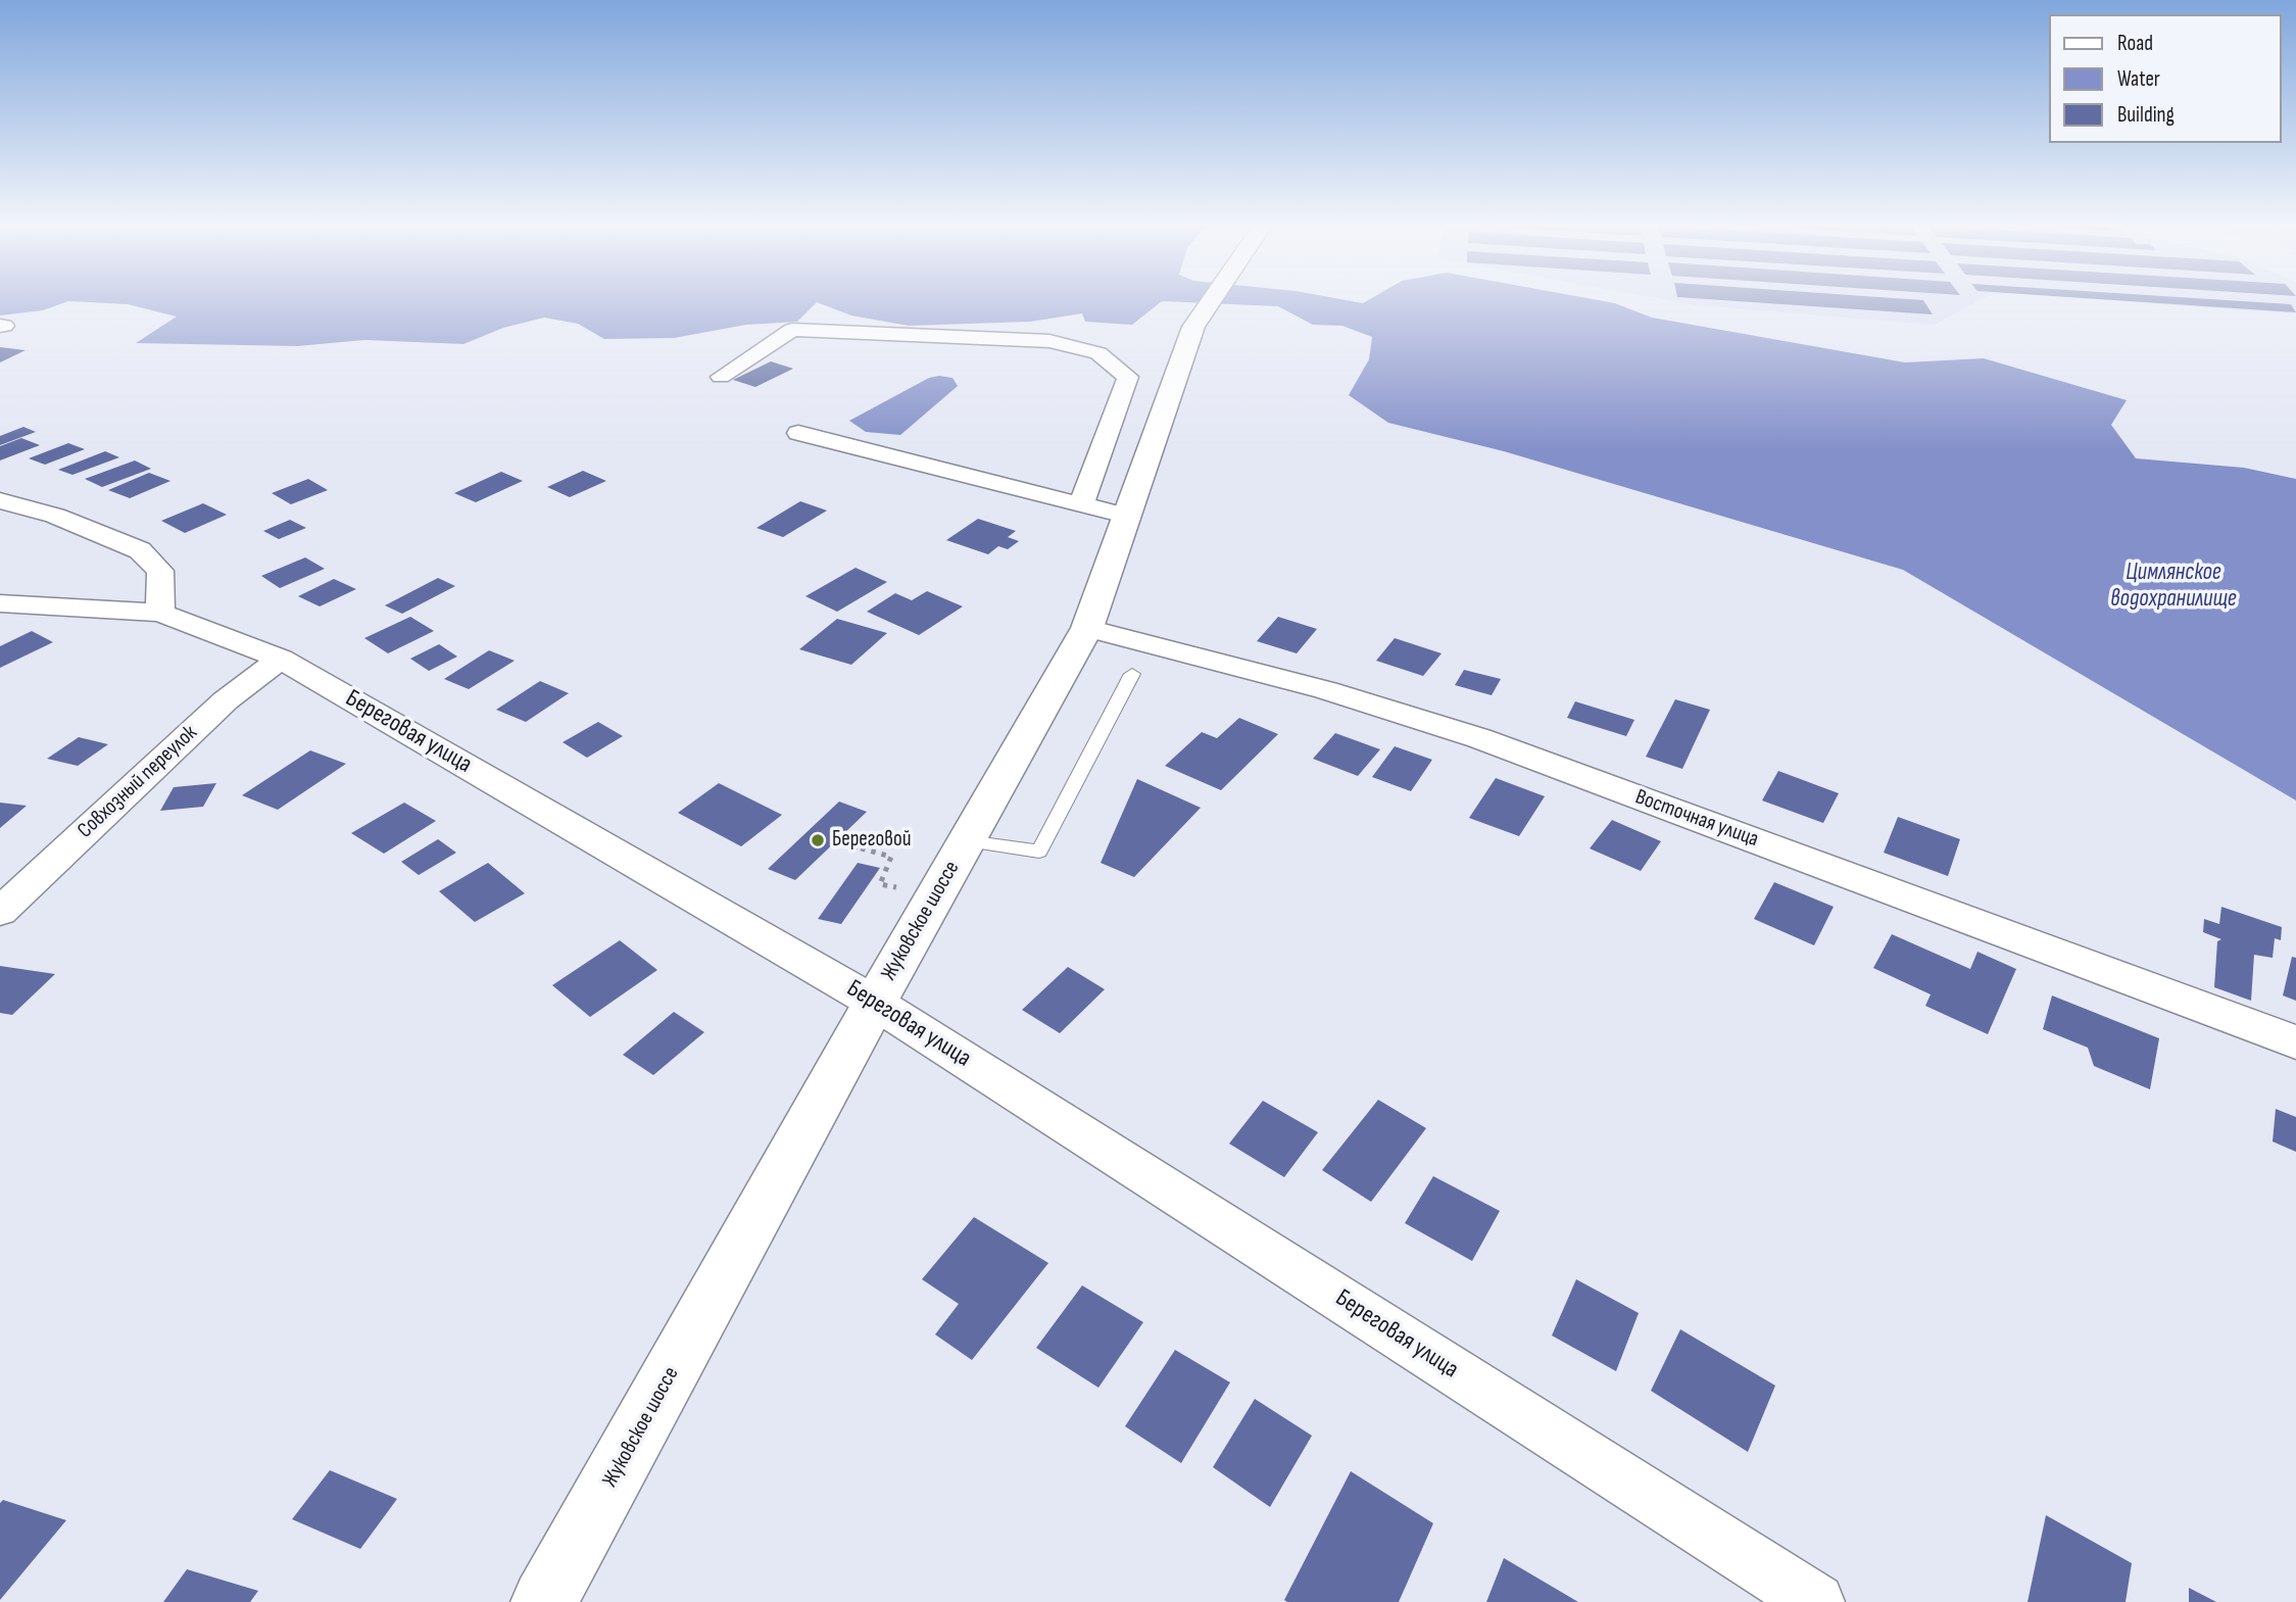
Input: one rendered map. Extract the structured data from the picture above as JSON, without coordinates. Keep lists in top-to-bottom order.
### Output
{
  "streets": {
    "main road": ["Жуковское шоссе"],
    "street": ["Береговая улица", "Совхозный переулок", "Восточная улица"]
  },
  "crossings": [
    ["Береговая улица", "Совхозный переулок"],
    ["Береговая улица", "Жуковское шоссе"],
    ["Восточная улица", "Жуковское шоссе"]
  ],
  "water": ["Цимлянское водохранилище"],
  "places": ["Береговой"],
  "legend": ["Road", "Water", "Building"]
}
